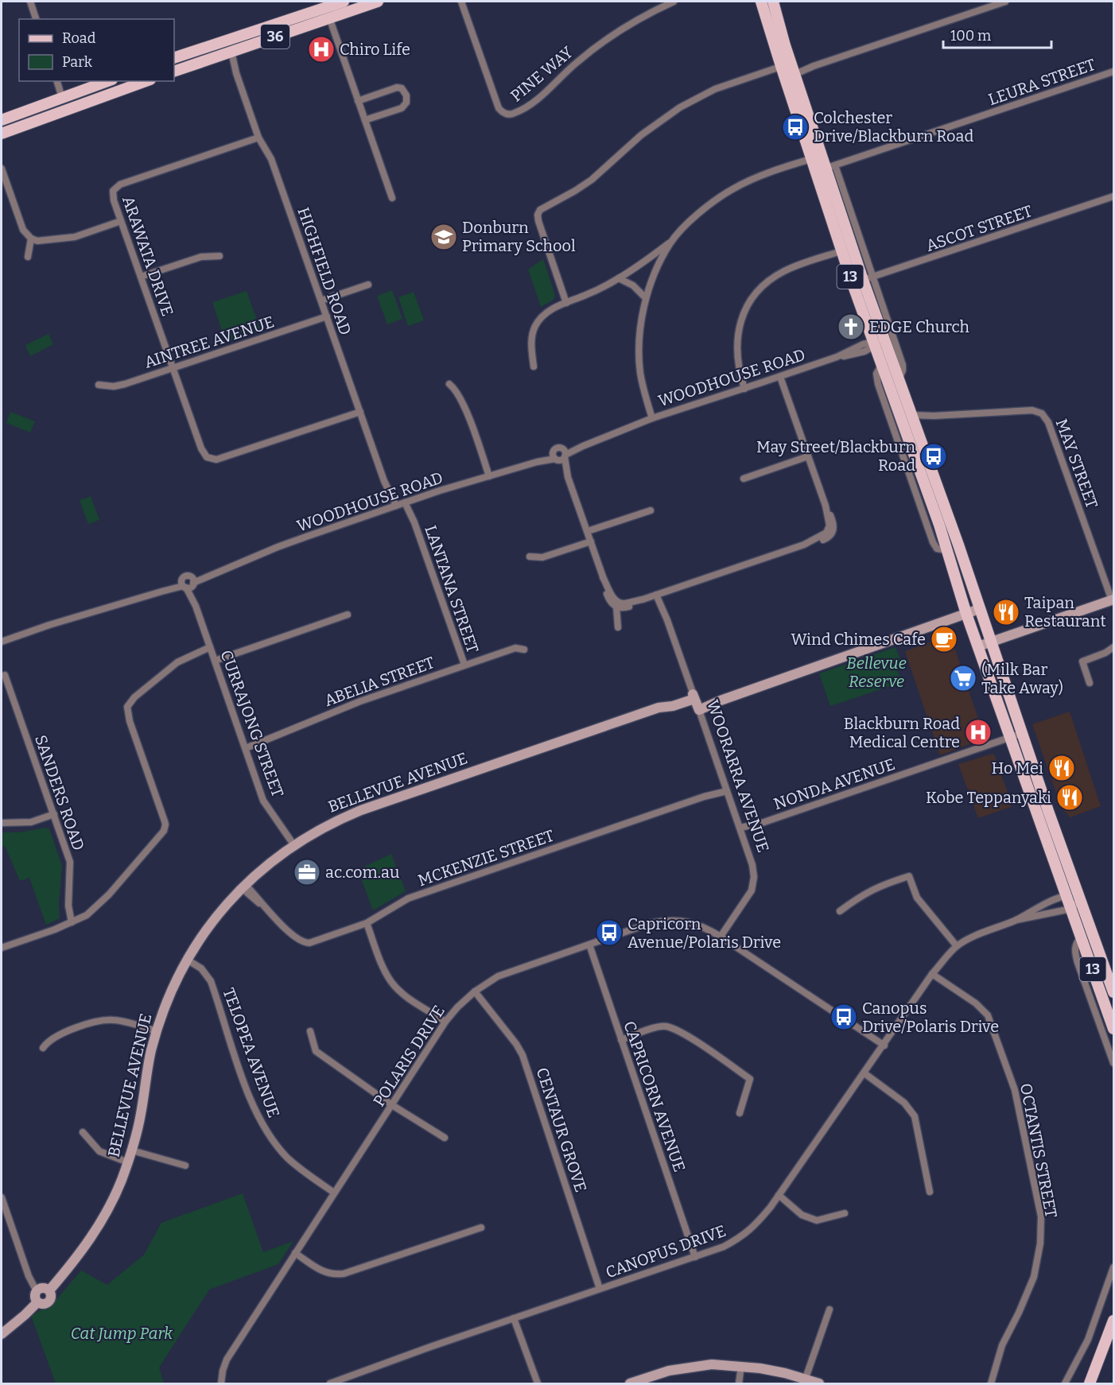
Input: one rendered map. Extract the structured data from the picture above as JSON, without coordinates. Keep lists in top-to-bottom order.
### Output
{
  "streets": {
    "main road": ["36", "13"],
    "street": [
      "PINE WAY",
      "LEURA STREET",
      "ASCOT STREET",
      "ARAWATA DRIVE",
      "HIGHFIELD ROAD",
      "AINTREE AVENUE",
      "WOODHOUSE ROAD",
      "MAY STREET",
      "LANTANA STREET",
      "ABELIA STREET",
      "CURRAJONG STREET",
      "WOORARRA AVENUE",
      "BELLEVUE AVENUE",
      "NONDA AVENUE",
      "SANDERS ROAD",
      "MCKENZIE STREET",
      "TELOPEA AVENUE",
      "POLARIS DRIVE",
      "CAPRICORN AVENUE",
      "CENTAUR GROVE",
      "OCTANTIS STREET",
      "CANOPUS DRIVE"
    ]
  },
  "crossings": [
    ["36", "HIGHFIELD ROAD"],
    ["LEURA STREET", "13"],
    ["ASCOT STREET", "13"],
    ["ARAWATA DRIVE", "HIGHFIELD ROAD"],
    ["ARAWATA DRIVE", "AINTREE AVENUE"],
    ["HIGHFIELD ROAD", "AINTREE AVENUE"],
    ["HIGHFIELD ROAD", "WOODHOUSE ROAD"],
    ["13", "WOODHOUSE ROAD"],
    ["13", "MAY STREET"],
    ["13", "BELLEVUE AVENUE"],
    ["13", "NONDA AVENUE"],
    ["13", "CANOPUS DRIVE"],
    ["WOODHOUSE ROAD", "LANTANA STREET"],
    ["WOODHOUSE ROAD", "CURRAJONG STREET"],
    ["LANTANA STREET", "ABELIA STREET"],
    ["ABELIA STREET", "CURRAJONG STREET"],
    ["CURRAJONG STREET", "BELLEVUE AVENUE"],
    ["WOORARRA AVENUE", "BELLEVUE AVENUE"],
    ["WOORARRA AVENUE", "NONDA AVENUE"],
    ["WOORARRA AVENUE", "MCKENZIE STREET"],
    ["WOORARRA AVENUE", "POLARIS DRIVE"],
    ["BELLEVUE AVENUE", "MCKENZIE STREET"],
    ["BELLEVUE AVENUE", "TELOPEA AVENUE"],
    ["TELOPEA AVENUE", "POLARIS DRIVE"],
    ["POLARIS DRIVE", "CAPRICORN AVENUE"],
    ["POLARIS DRIVE", "CENTAUR GROVE"],
    ["POLARIS DRIVE", "CANOPUS DRIVE"],
    ["CAPRICORN AVENUE", "CANOPUS DRIVE"],
    ["CENTAUR GROVE", "CANOPUS DRIVE"],
    ["OCTANTIS STREET", "CANOPUS DRIVE"]
  ],
  "parks": ["Bellevue Reserve", "Cat Jump Park"],
  "places": {
    "hospital": ["Chiro Life", "Blackburn Road Medical Centre"],
    "bus stop": [
      "Colchester Drive/Blackburn Road",
      "May Street/Blackburn Road",
      "Capricorn Avenue/Polaris Drive",
      "Canopus Drive/Polaris Drive"
    ],
    "school or university": ["Donburn Primary School"],
    "church": ["EDGE Church"],
    "restaurant": ["Taipan Restaurant", "Ho Mei", "Kobe Teppanyaki"],
    "cafe": ["Wind Chimes Cafe"],
    "supermarket": ["(Milk Bar Take Away)"],
    "office": ["ac.com.au"]
  },
  "legend": ["Road", "Park"],
  "scale_bar": "100 m"
}
